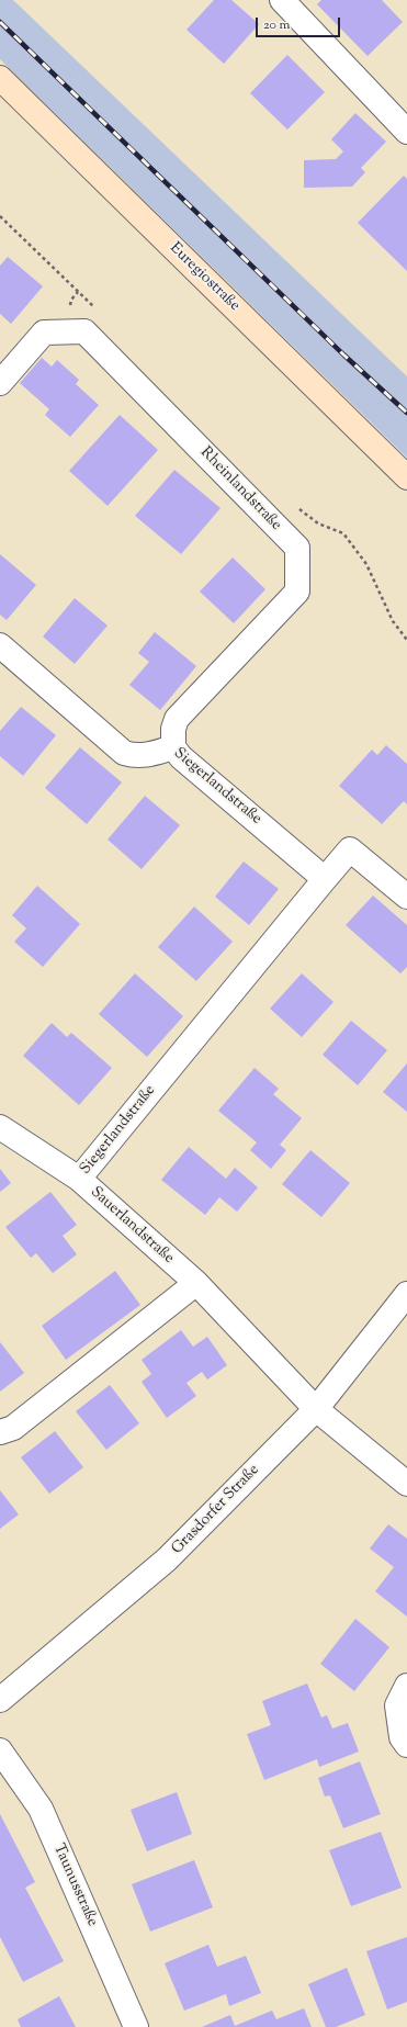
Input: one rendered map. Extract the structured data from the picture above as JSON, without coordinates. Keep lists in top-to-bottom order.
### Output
{
  "streets": {
    "main road": ["Euregiostraße"],
    "street": [
      "Rheinlandstraße",
      "Siegerlandstraße",
      "Sauerlandstraße",
      "Grasdorfer Straße",
      "Taunusstraße"
    ]
  },
  "crossings": [
    ["Rheinlandstraße", "Siegerlandstraße"],
    ["Siegerlandstraße", "Sauerlandstraße"],
    ["Sauerlandstraße", "Grasdorfer Straße"]
  ],
  "scale_bar": "20 m"
}
